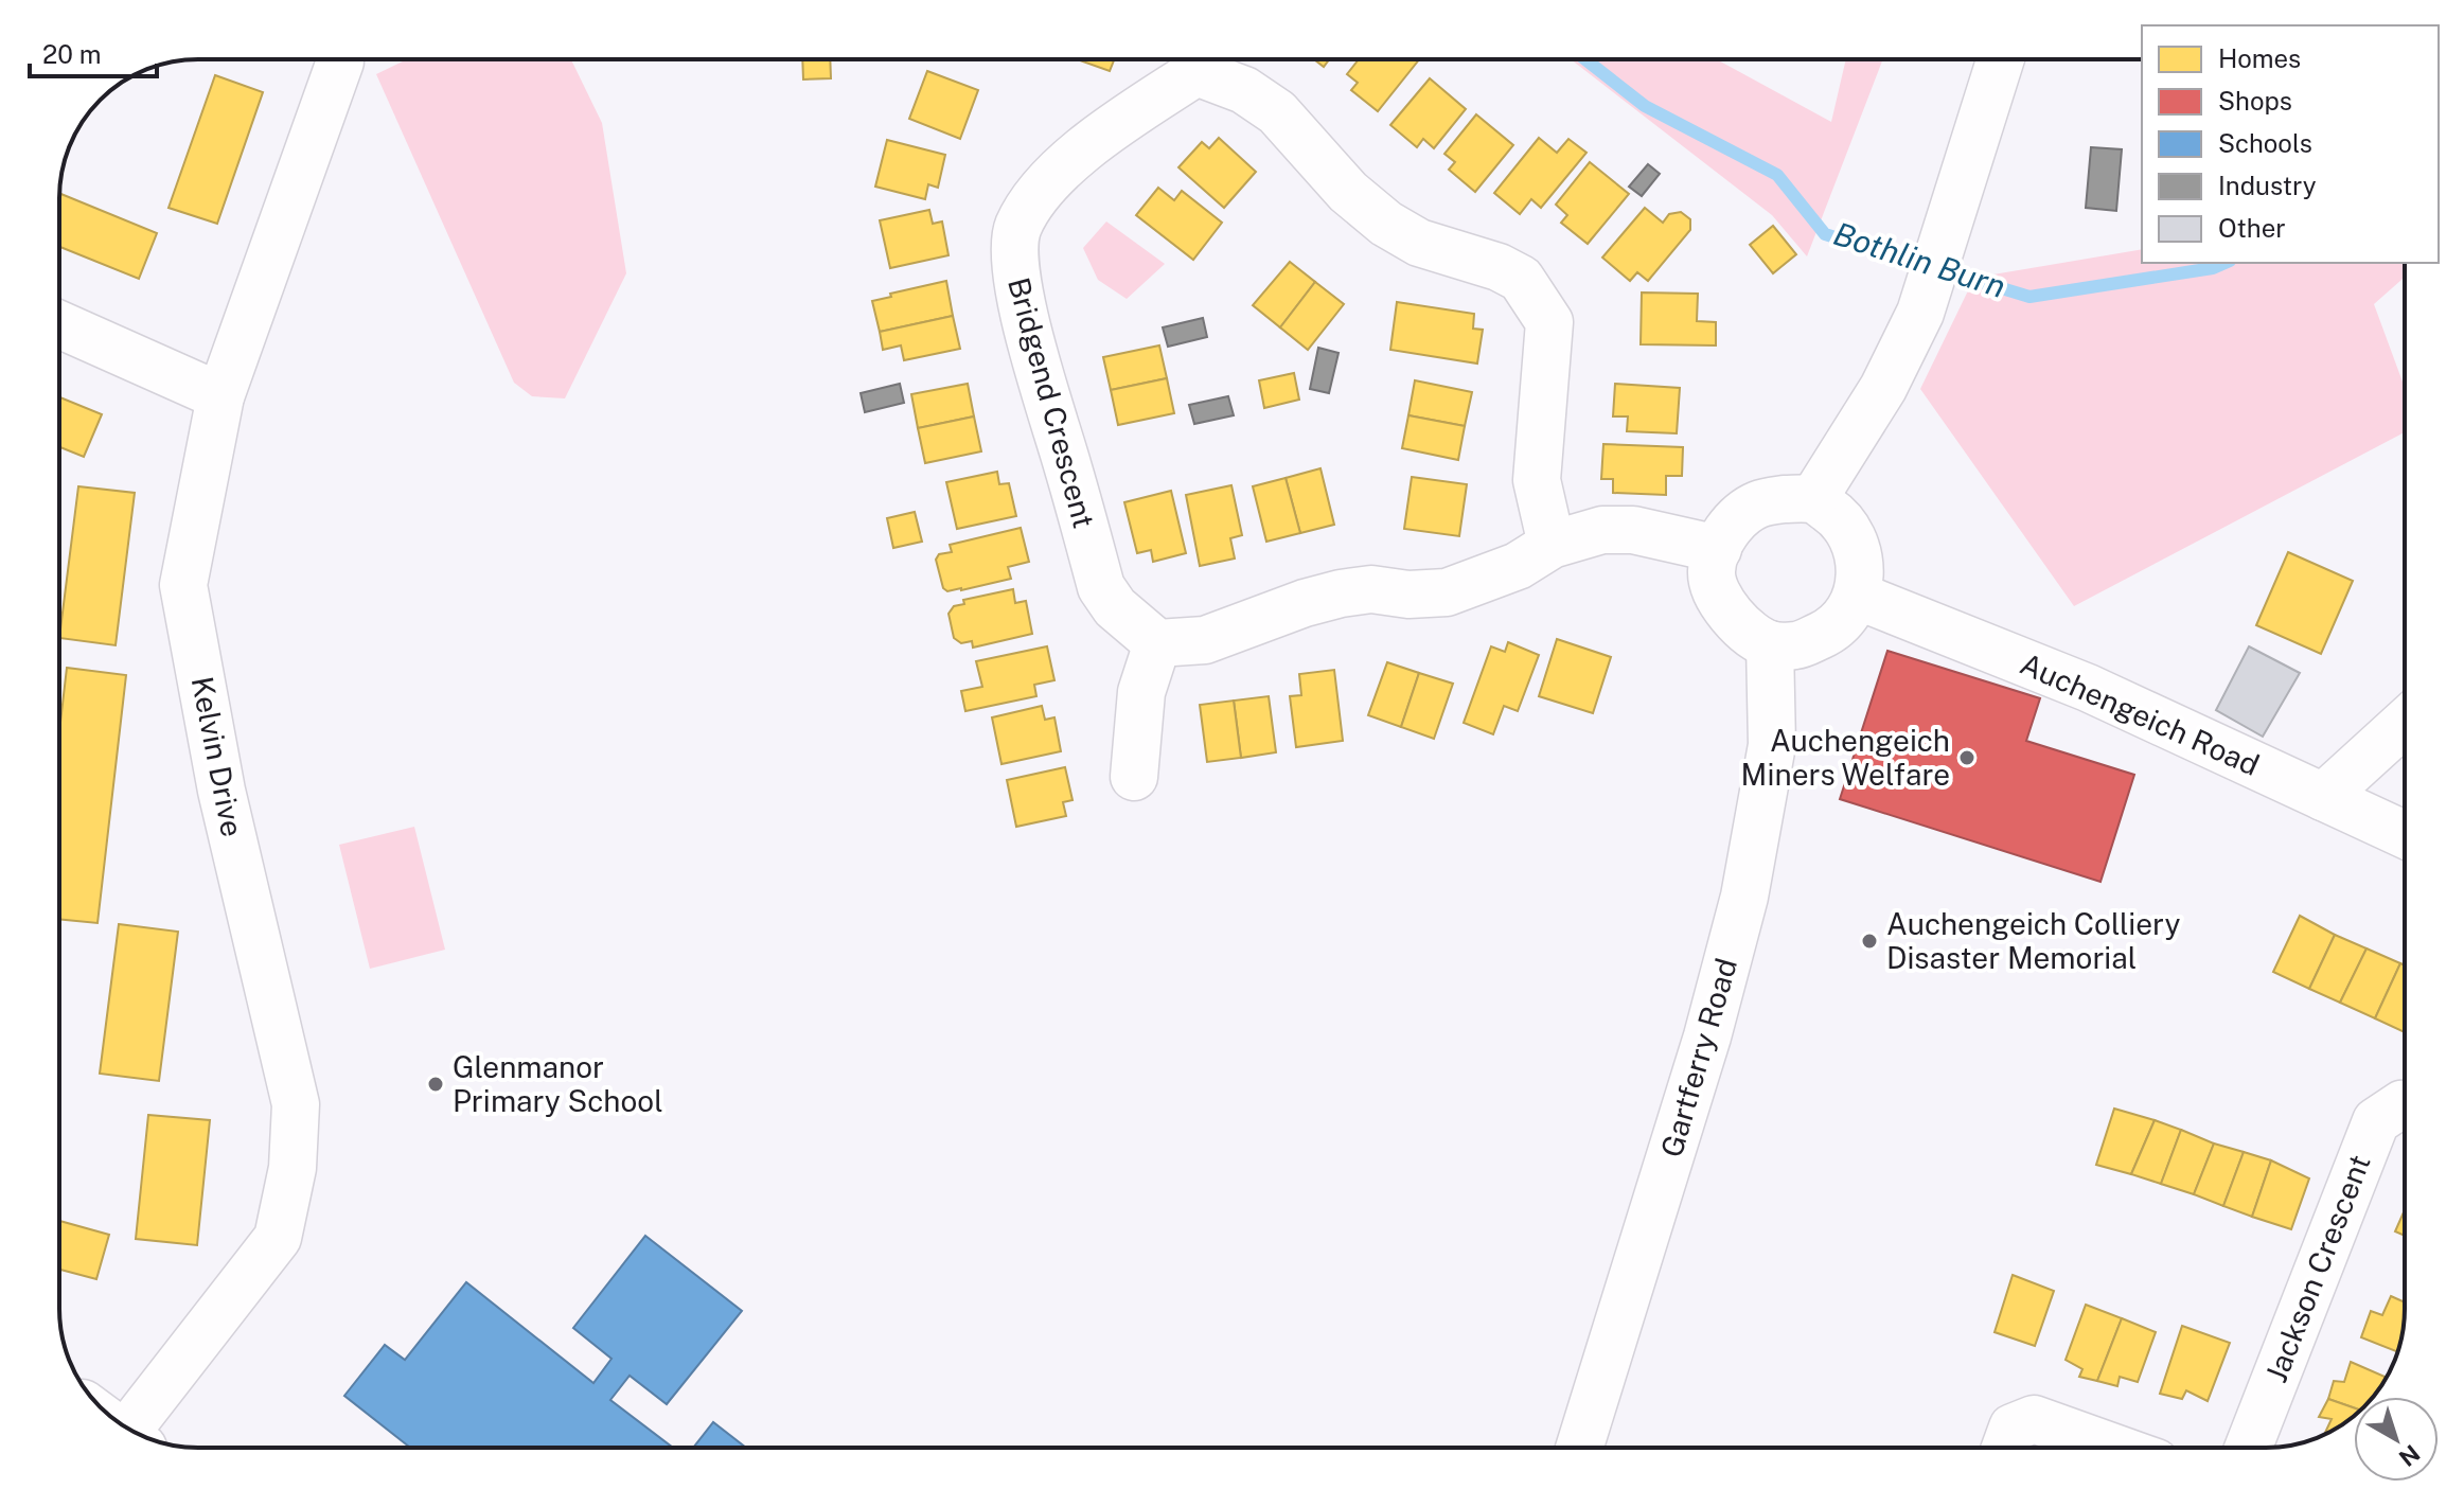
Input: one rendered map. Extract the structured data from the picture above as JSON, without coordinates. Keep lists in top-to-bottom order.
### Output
{
  "streets": {
    "street": [
      "Bridgend Crescent",
      "Auchengeich Road",
      "Kelvin Drive",
      "Gartferry Road",
      "Jackson Crescent"
    ]
  },
  "crossings": [
    ["Auchengeich Road", "Gartferry Road"]
  ],
  "water": ["Bothlin Burn"],
  "places": ["Auchengeich Miners Welfare", "Auchengeich Colliery Disaster Memorial", "Glenmanor Primary School"],
  "legend": [
    "Homes",
    "Shops",
    "Schools",
    "Industry",
    "Other"
  ],
  "scale_bar": "20 m",
  "north": "bottom right"
}
